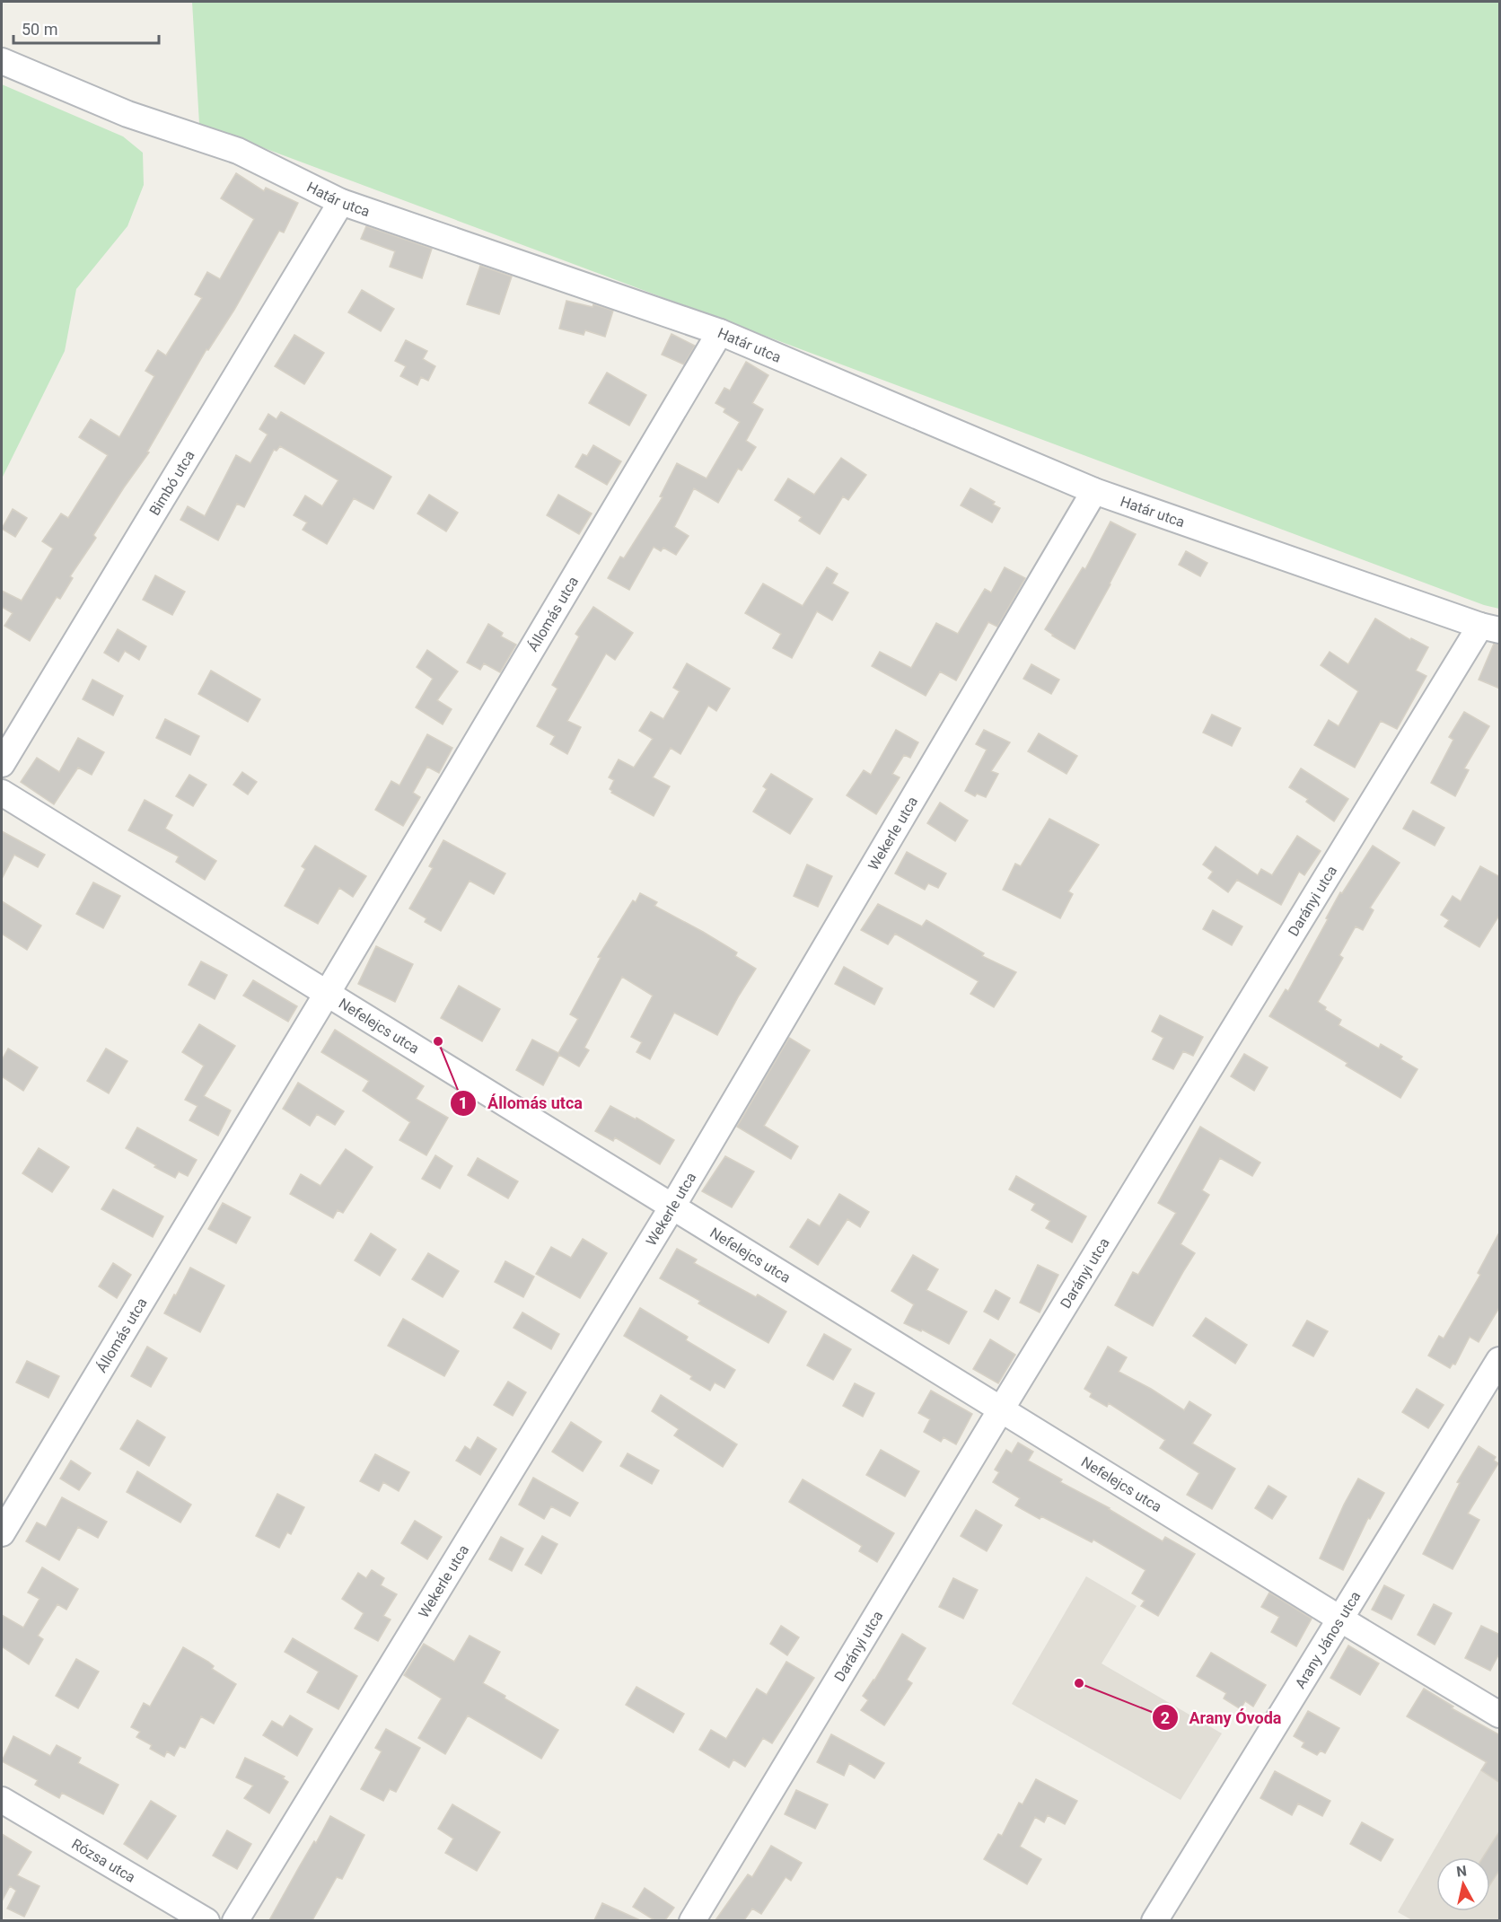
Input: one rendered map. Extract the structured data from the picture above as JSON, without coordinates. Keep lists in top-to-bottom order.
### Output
{
  "streets": {
    "street": [
      "Határ utca",
      "Bimbó utca",
      "Állomás utca",
      "Wekerle utca",
      "Darányi utca",
      "Nefelejcs utca",
      "Arany János utca",
      "Rózsa utca"
    ]
  },
  "crossings": [
    ["Határ utca", "Bimbó utca"],
    ["Határ utca", "Állomás utca"],
    ["Határ utca", "Wekerle utca"],
    ["Határ utca", "Darányi utca"],
    ["Állomás utca", "Nefelejcs utca"],
    ["Wekerle utca", "Nefelejcs utca"],
    ["Darányi utca", "Nefelejcs utca"],
    ["Nefelejcs utca", "Arany János utca"]
  ],
  "places": ["Állomás utca", "Arany Óvoda"],
  "scale_bar": "50 m",
  "north": "top"
}
